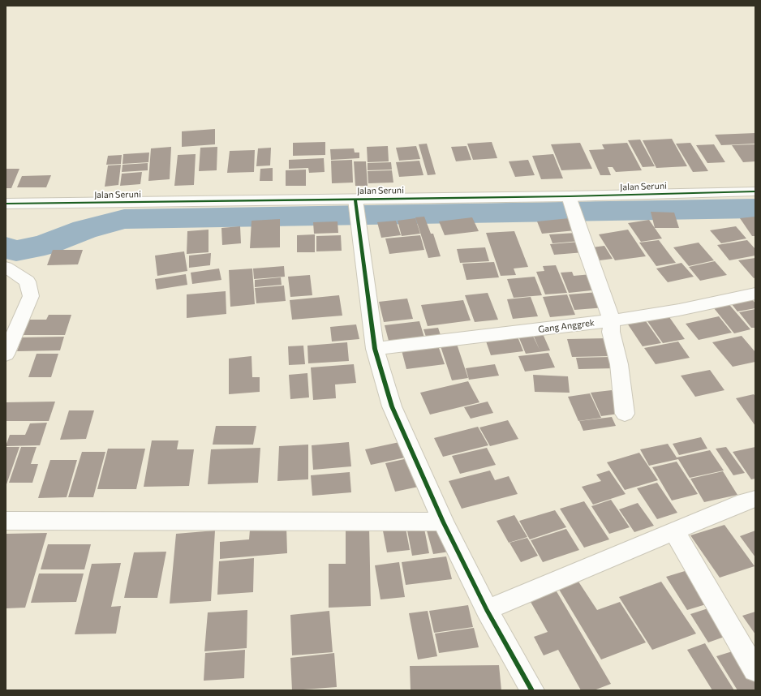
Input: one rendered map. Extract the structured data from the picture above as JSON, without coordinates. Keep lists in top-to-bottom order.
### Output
{
  "streets": {
    "street": ["Jalan Seruni", "Gang Anggrek"]
  }
}
